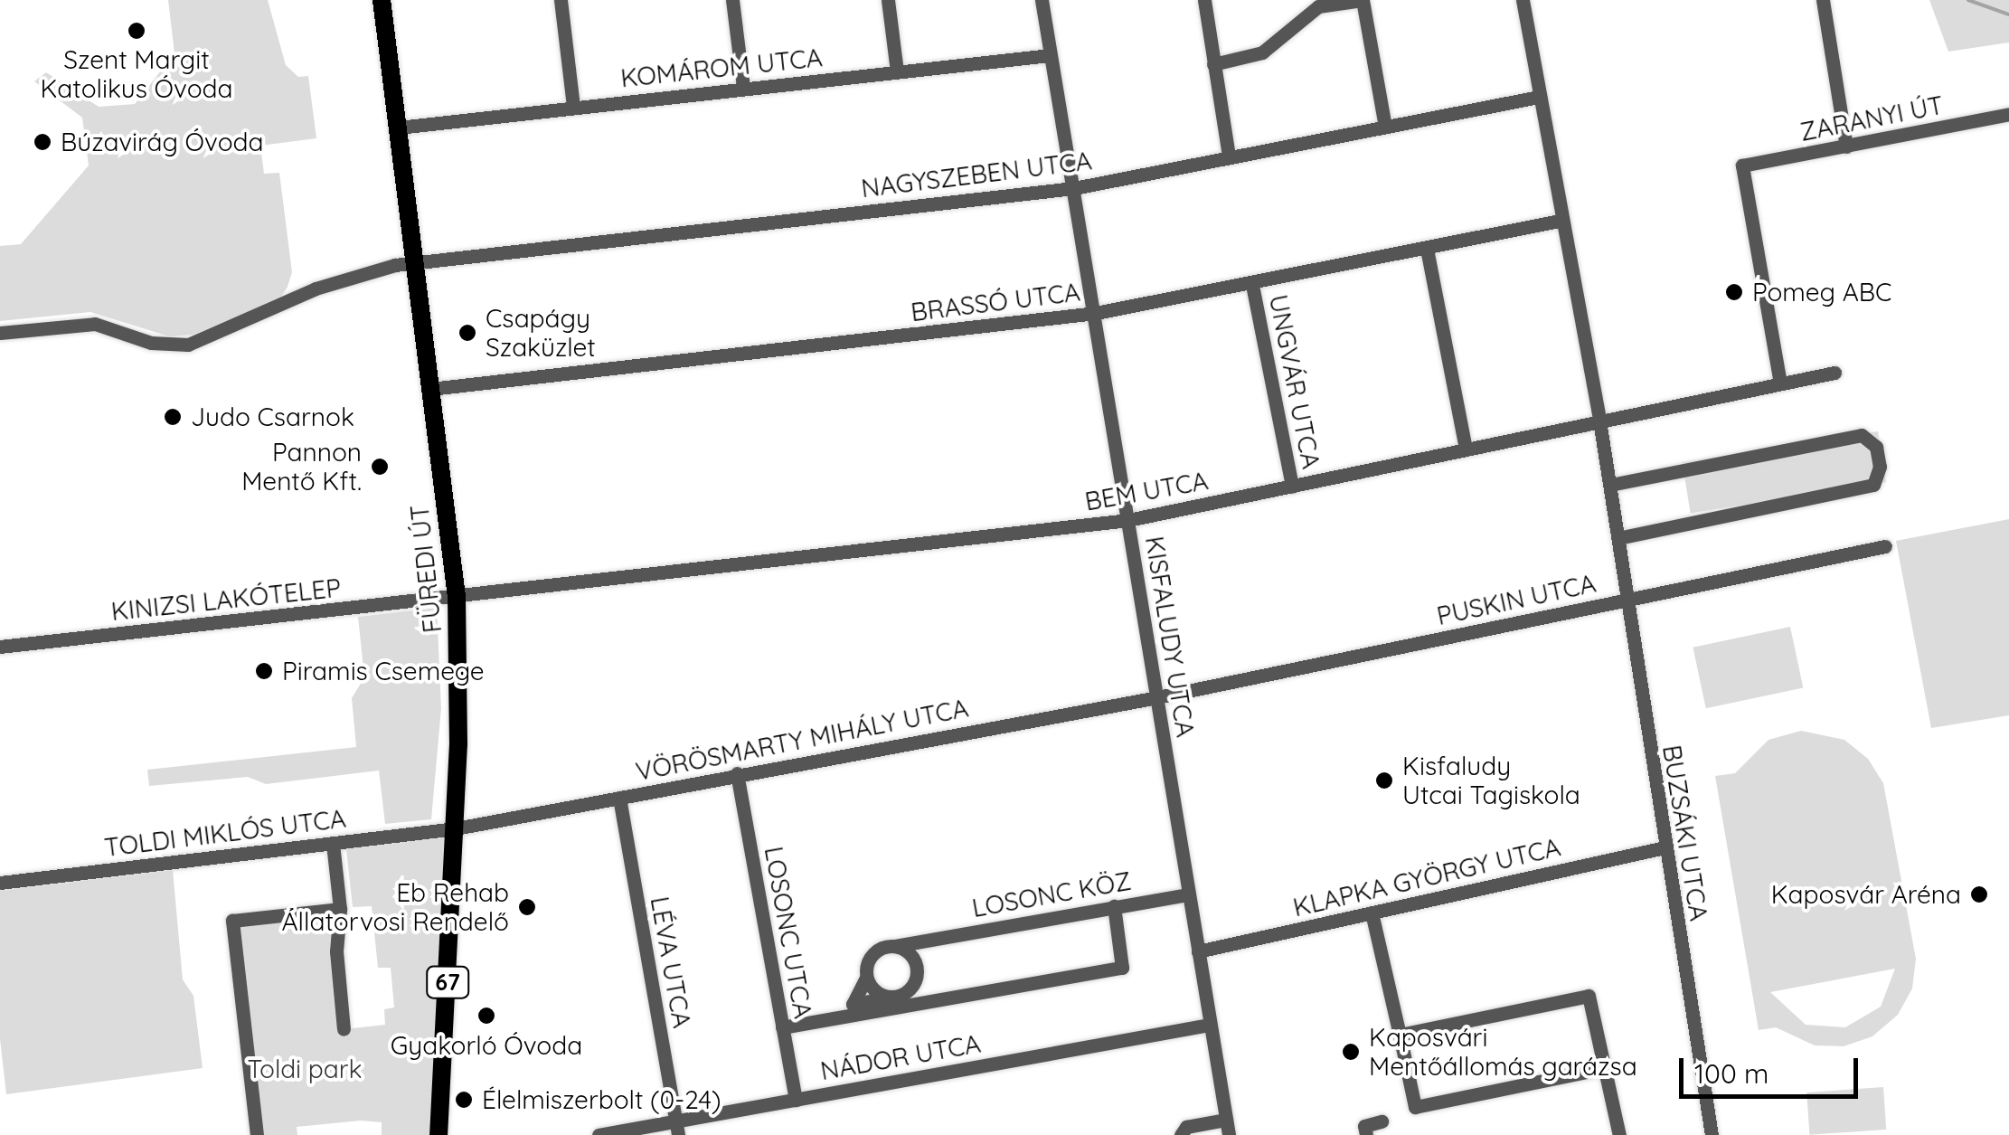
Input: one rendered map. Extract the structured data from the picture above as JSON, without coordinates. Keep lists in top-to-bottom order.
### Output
{
  "streets": {
    "main road": ["FÜREDI ÚT", "67"],
    "street": [
      "KOMÁROM UTCA",
      "ZARANYI ÚT",
      "NAGYSZEBEN UTCA",
      "BRASSÓ UTCA",
      "UNGVÁR UTCA",
      "BEM UTCA",
      "KINIZSI LAKÓTELEP",
      "PUSKIN UTCA",
      "KISFALUDY UTCA",
      "VÖRÖSMARTY MIHÁLY UTCA",
      "TOLDI MIKLÓS UTCA",
      "BUZSÁKI UTCA",
      "KLAPKA GYÖRGY UTCA",
      "LOSONC KÖZ",
      "LOSONC UTCA",
      "LÉVA UTCA",
      "NÁDOR UTCA"
    ]
  },
  "crossings": [
    ["KOMÁROM UTCA", "FÜREDI ÚT"],
    ["KOMÁROM UTCA", "KISFALUDY UTCA"],
    ["ZARANYI ÚT", "BEM UTCA"],
    ["NAGYSZEBEN UTCA", "FÜREDI ÚT"],
    ["NAGYSZEBEN UTCA", "KISFALUDY UTCA"],
    ["NAGYSZEBEN UTCA", "BUZSÁKI UTCA"],
    ["BRASSÓ UTCA", "UNGVÁR UTCA"],
    ["BRASSÓ UTCA", "FÜREDI ÚT"],
    ["BRASSÓ UTCA", "KISFALUDY UTCA"],
    ["BRASSÓ UTCA", "BUZSÁKI UTCA"],
    ["UNGVÁR UTCA", "BEM UTCA"],
    ["BEM UTCA", "FÜREDI ÚT"],
    ["BEM UTCA", "KINIZSI LAKÓTELEP"],
    ["BEM UTCA", "KISFALUDY UTCA"],
    ["BEM UTCA", "BUZSÁKI UTCA"],
    ["FÜREDI ÚT", "KINIZSI LAKÓTELEP"],
    ["FÜREDI ÚT", "VÖRÖSMARTY MIHÁLY UTCA"],
    ["FÜREDI ÚT", "TOLDI MIKLÓS UTCA"],
    ["PUSKIN UTCA", "KISFALUDY UTCA"],
    ["PUSKIN UTCA", "VÖRÖSMARTY MIHÁLY UTCA"],
    ["PUSKIN UTCA", "BUZSÁKI UTCA"],
    ["KISFALUDY UTCA", "VÖRÖSMARTY MIHÁLY UTCA"],
    ["KISFALUDY UTCA", "KLAPKA GYÖRGY UTCA"],
    ["KISFALUDY UTCA", "LOSONC KÖZ"],
    ["KISFALUDY UTCA", "NÁDOR UTCA"],
    ["VÖRÖSMARTY MIHÁLY UTCA", "TOLDI MIKLÓS UTCA"],
    ["VÖRÖSMARTY MIHÁLY UTCA", "LOSONC UTCA"],
    ["VÖRÖSMARTY MIHÁLY UTCA", "LÉVA UTCA"],
    ["BUZSÁKI UTCA", "KLAPKA GYÖRGY UTCA"],
    ["LOSONC UTCA", "NÁDOR UTCA"],
    ["LÉVA UTCA", "NÁDOR UTCA"]
  ],
  "parks": ["Toldi park"],
  "places": [
    "Szent Margit Katolikus Óvoda",
    "Búzavirág Óvoda",
    "Pomeg ABC",
    "Csapágy Szaküzlet",
    "Judo Csarnok",
    "Pannon Mentő Kft.",
    "Piramis Csemege",
    "Kisfaludy Utcai Tagiskola",
    "Kaposvár Aréna",
    "Eb Rehab Állatorvosi Rendelő",
    "Gyakorló Óvoda",
    "Kaposvári Mentőállomás garázsa",
    "Élelmiszerbolt (0-24)"
  ],
  "scale_bar": "100 m"
}
